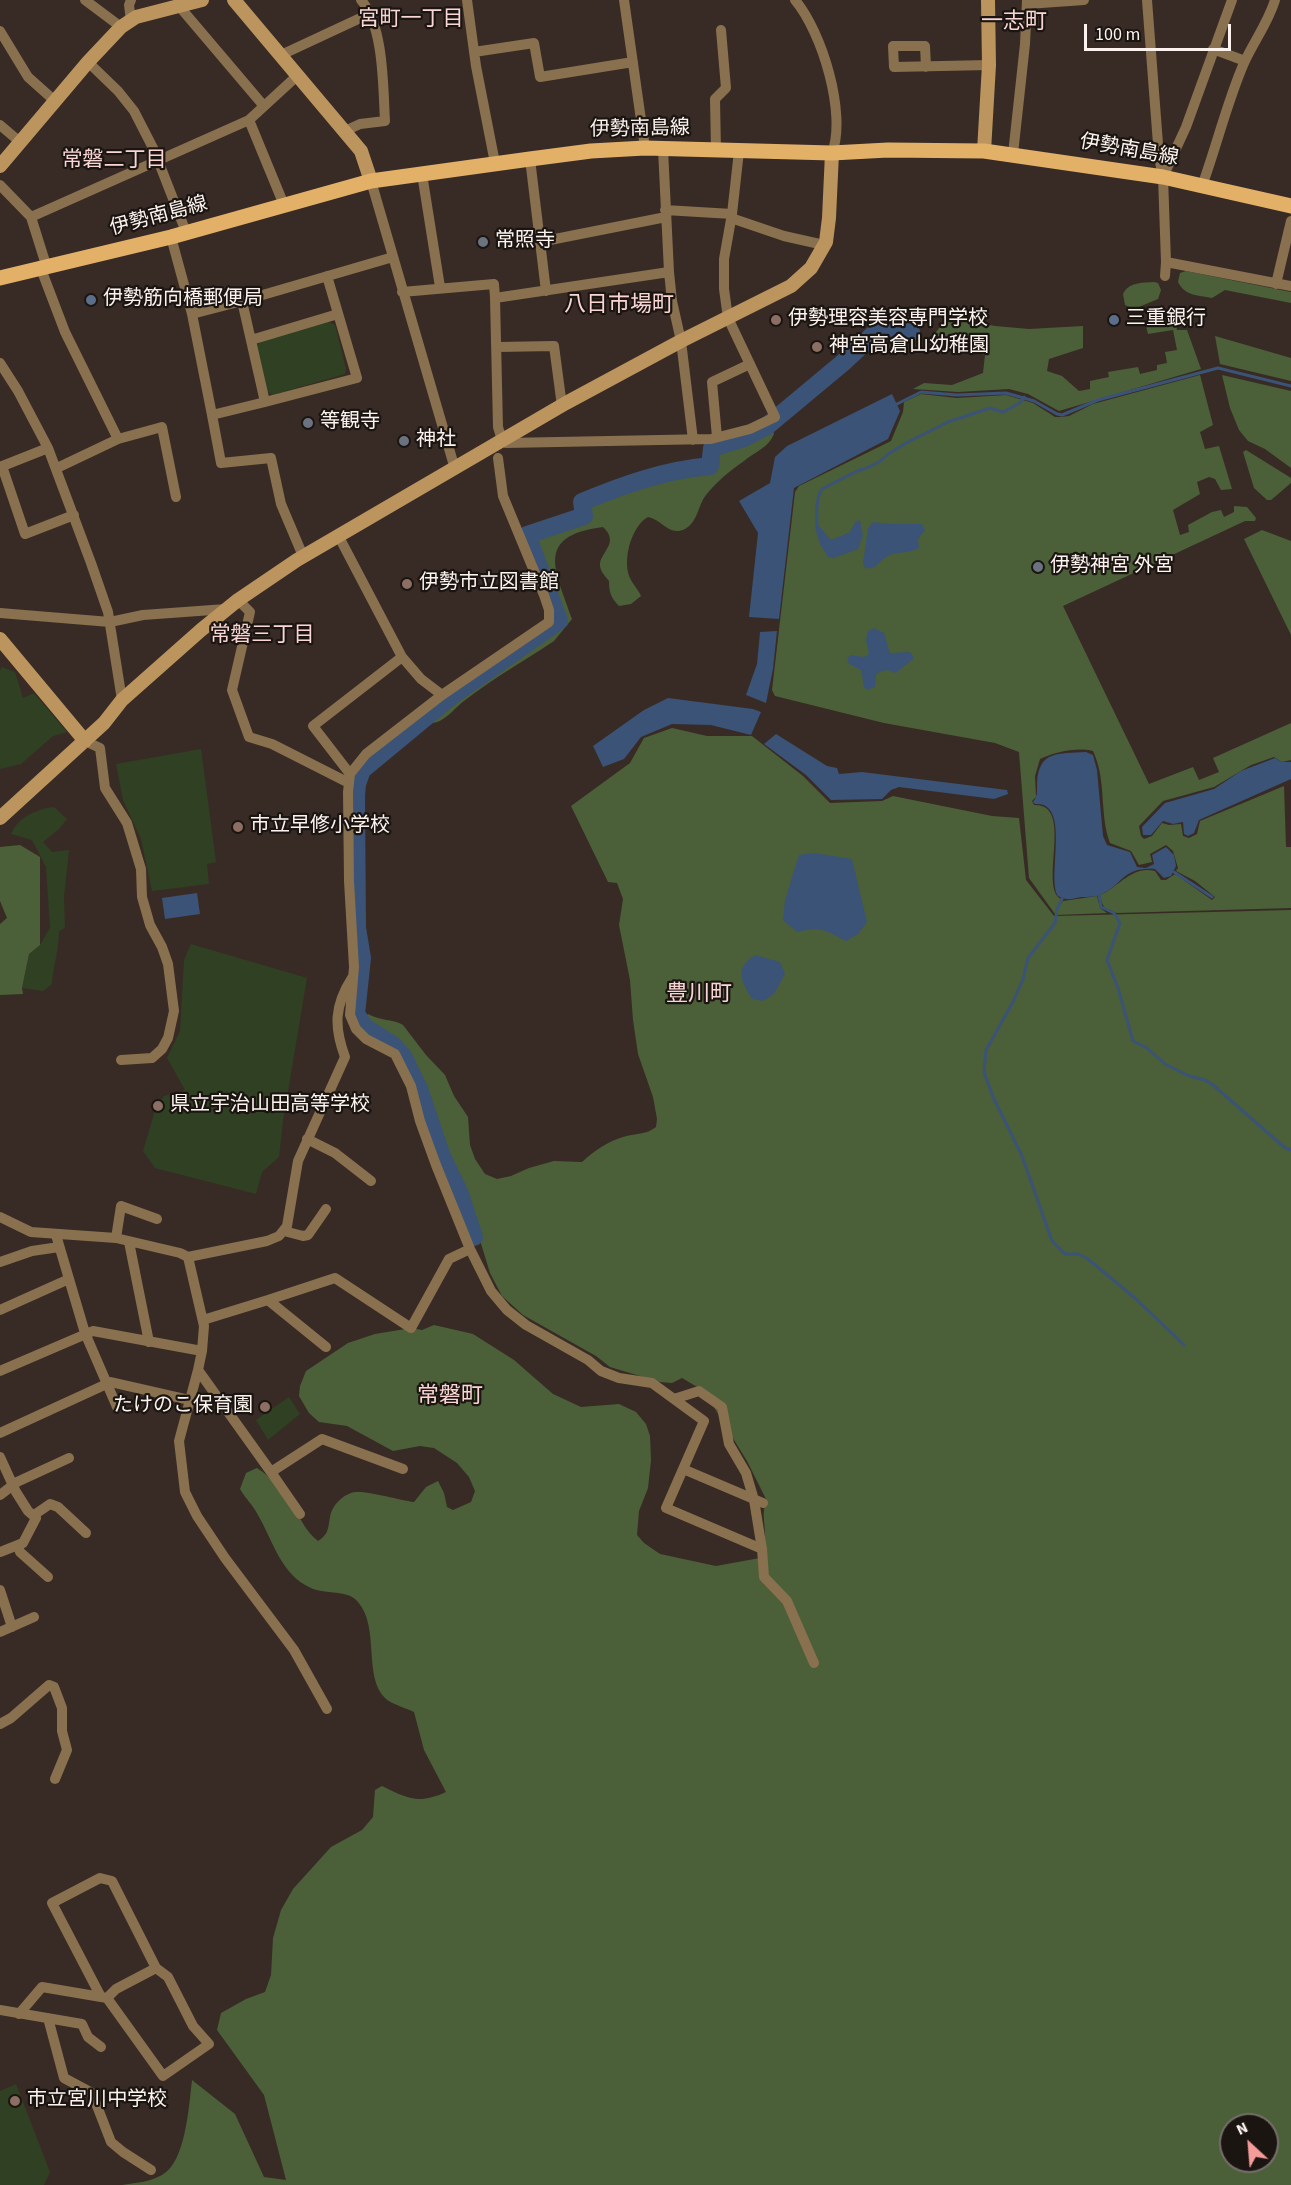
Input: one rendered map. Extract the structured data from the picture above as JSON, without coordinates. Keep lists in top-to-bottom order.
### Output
{
  "streets": {
    "main road": ["伊勢南島線"]
  },
  "districts": [
    "宮町一丁目",
    "一志町",
    "常磐二丁目",
    "八日市場町",
    "常磐三丁目",
    "豊川町",
    "常磐町"
  ],
  "places": [
    "常照寺",
    "伊勢筋向橋郵便局",
    "伊勢理容美容専門学校",
    "三重銀行",
    "神宮高倉山幼稚園",
    "等観寺",
    "神社",
    "伊勢神宮 外宮",
    "伊勢市立図書館",
    "市立早修小学校",
    "県立宇治山田高等学校",
    "たけのこ保育園",
    "市立宮川中学校"
  ],
  "scale_bar": "100 m",
  "north": "top left"
}
